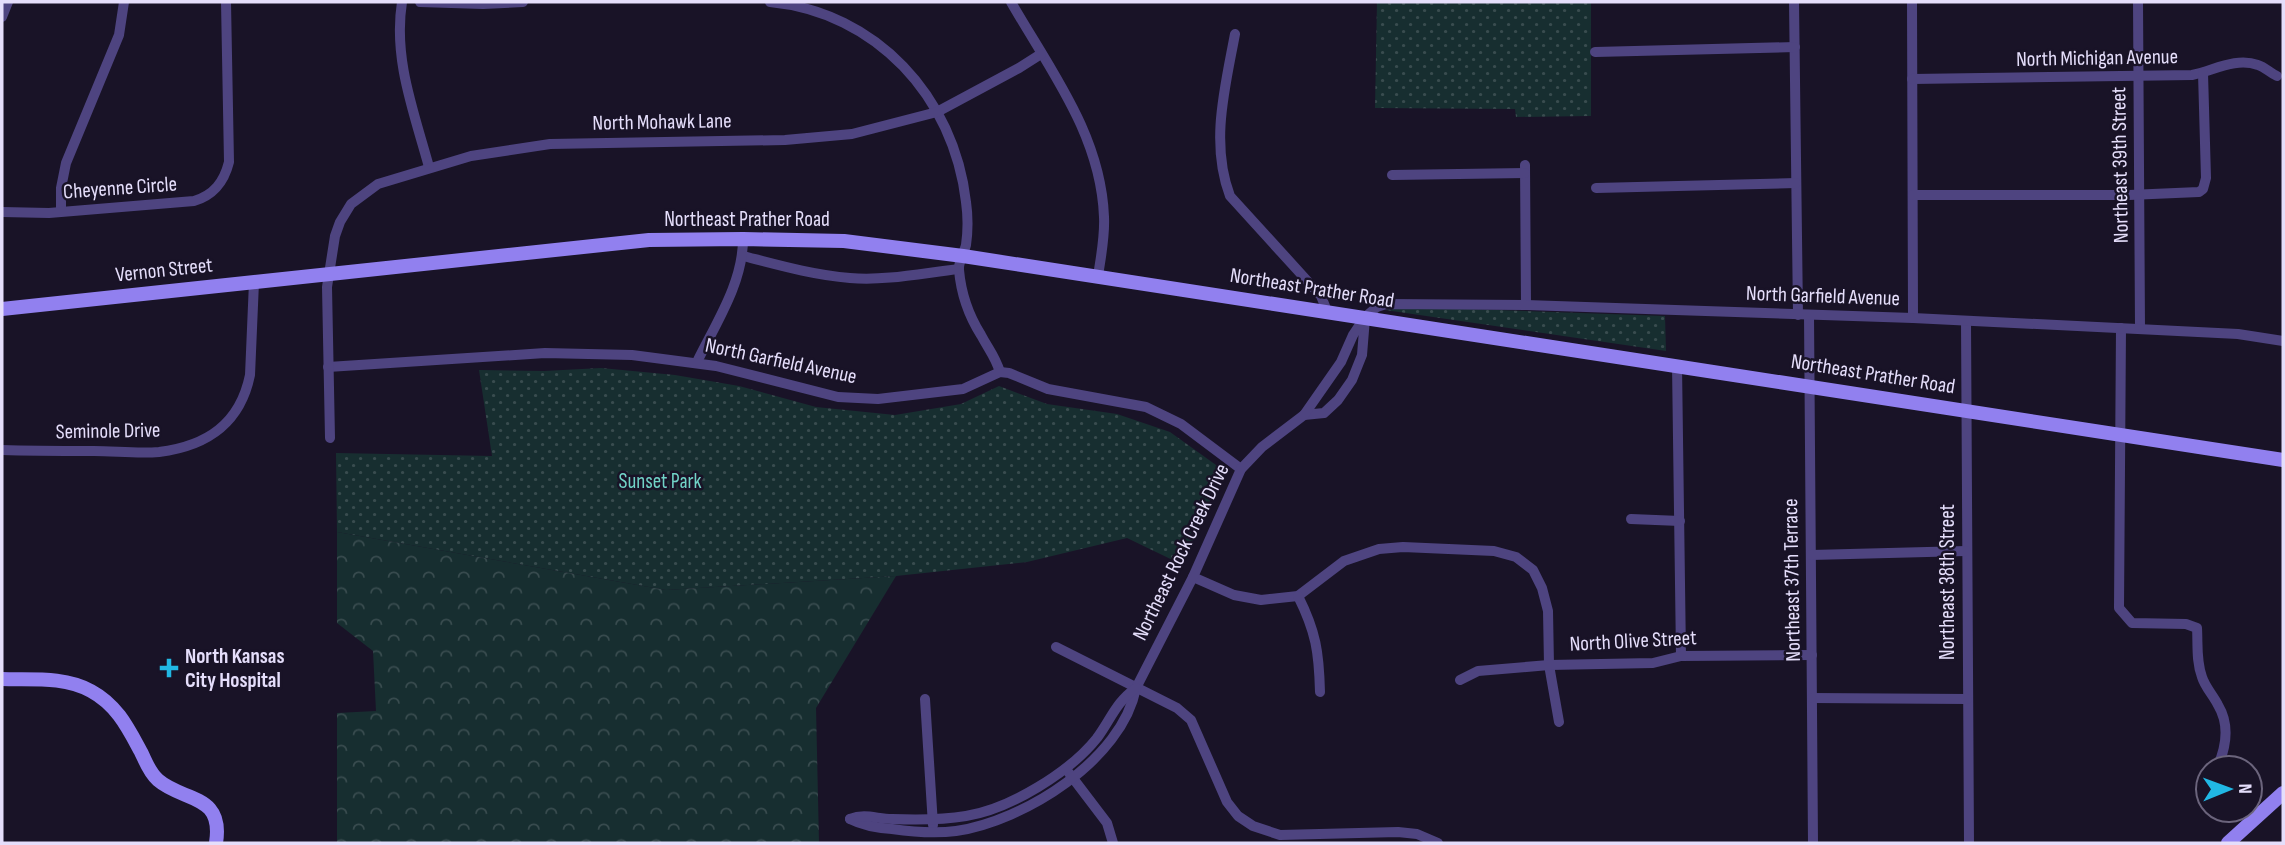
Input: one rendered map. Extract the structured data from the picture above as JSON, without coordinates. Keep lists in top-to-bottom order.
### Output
{
  "streets": {
    "main road": ["Northeast Prather Road", "Vernon Street"],
    "street": [
      "North Michigan Avenue",
      "North Mohawk Lane",
      "Northeast 39th Street",
      "Cheyenne Circle",
      "North Garfield Avenue",
      "Seminole Drive",
      "Northeast Rock Creek Drive",
      "Northeast 37th Terrace",
      "Northeast 38th Street",
      "North Olive Street"
    ]
  },
  "crossings": [
    ["North Michigan Avenue", "Northeast 39th Street"],
    ["North Mohawk Lane", "Northeast Prather Road"],
    ["North Mohawk Lane", "Vernon Street"],
    ["North Mohawk Lane", "North Garfield Avenue"],
    ["Northeast 39th Street", "North Garfield Avenue"],
    ["Northeast Prather Road", "Vernon Street"],
    ["Northeast Prather Road", "North Garfield Avenue"],
    ["Northeast Prather Road", "Northeast Rock Creek Drive"],
    ["Northeast Prather Road", "Northeast 37th Terrace"],
    ["Northeast Prather Road", "Northeast 38th Street"],
    ["Vernon Street", "Seminole Drive"],
    ["North Garfield Avenue", "Northeast Rock Creek Drive"],
    ["North Garfield Avenue", "Northeast 37th Terrace"],
    ["North Garfield Avenue", "Northeast 38th Street"],
    ["Northeast 37th Terrace", "North Olive Street"]
  ],
  "parks": ["Sunset Park"],
  "places": {
    "health": ["North Kansas City Hospital"]
  },
  "north": "right"
}
